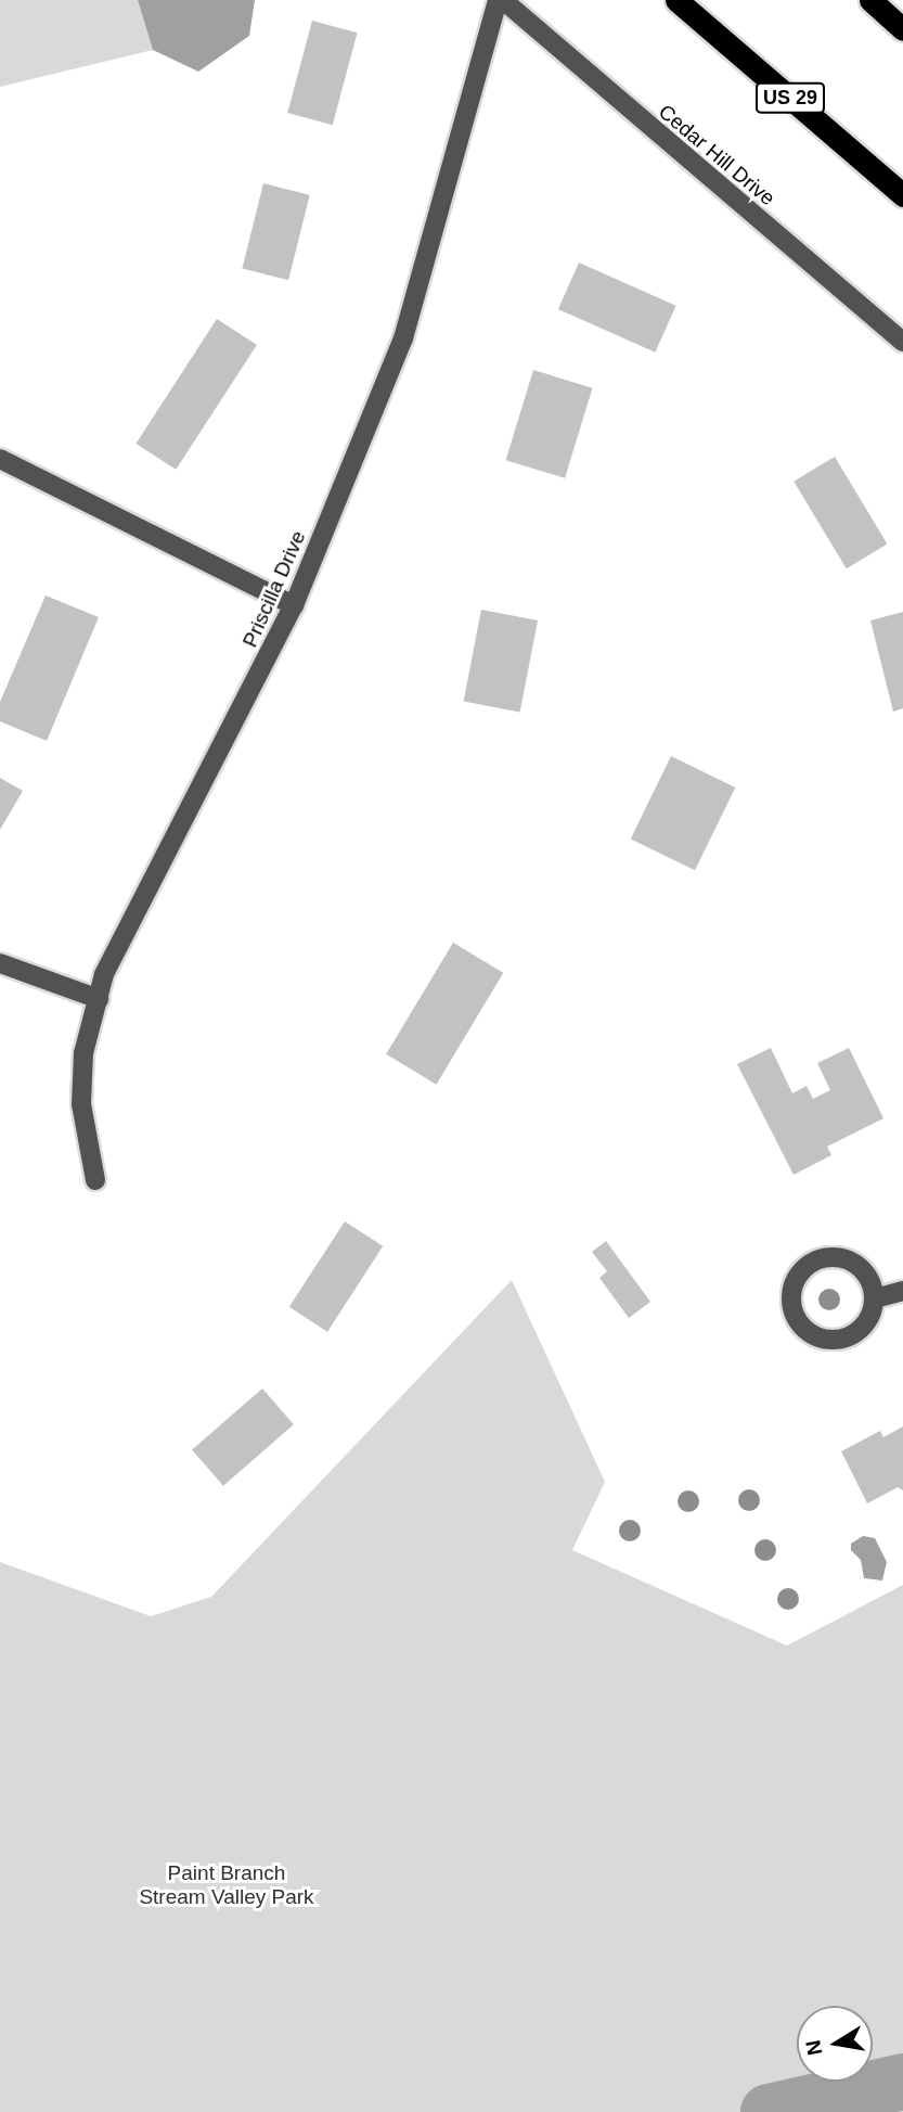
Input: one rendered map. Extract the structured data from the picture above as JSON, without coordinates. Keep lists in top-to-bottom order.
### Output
{
  "streets": {
    "highway": ["US 29"],
    "street": ["Cedar Hill Drive", "Priscilla Drive"]
  },
  "crossings": [
    ["Cedar Hill Drive", "Priscilla Drive"]
  ],
  "parks": ["Paint Branch Stream Valley Park"],
  "north": "left"
}
